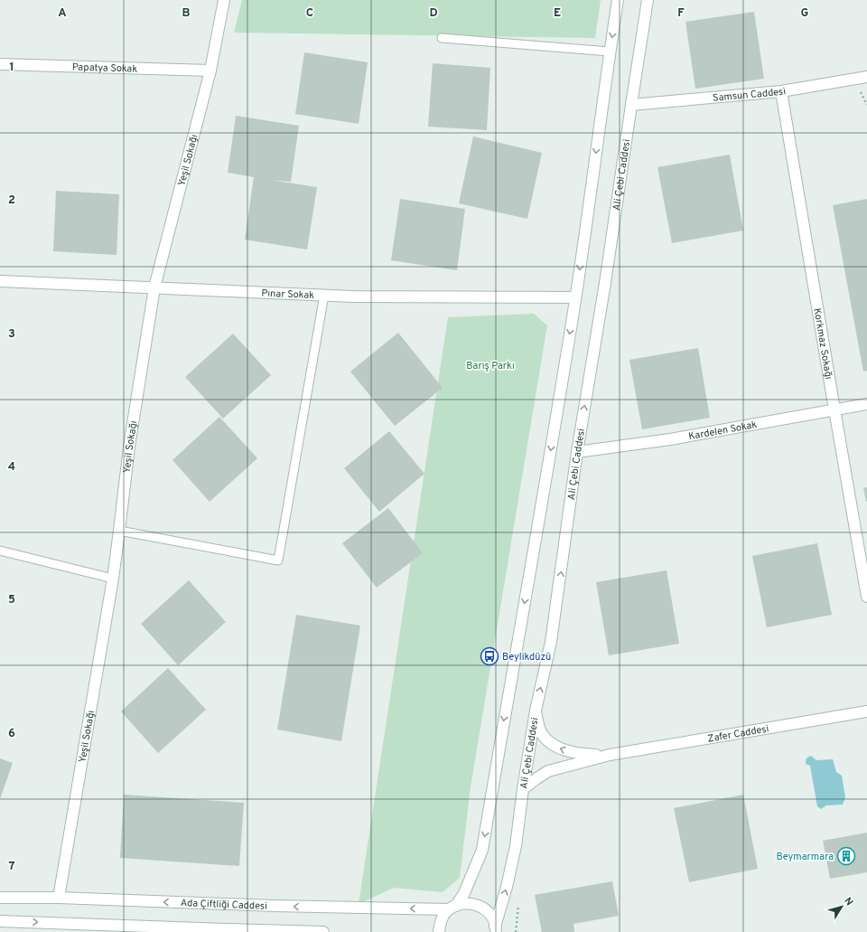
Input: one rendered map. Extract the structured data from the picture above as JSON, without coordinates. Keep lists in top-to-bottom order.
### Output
{
  "streets": {
    "street": [
      "Papatya Sokak",
      "Samsun Caddesi",
      "Yeşil Sokağı",
      "Ali Çebi Caddesi",
      "Pınar Sokak",
      "Korkmaz Sokağı",
      "Kardelen Sokak",
      "Zafer Caddesi",
      "Ada Çiftliği Caddesi"
    ]
  },
  "crossings": [
    ["Papatya Sokak", "Yeşil Sokağı"],
    ["Samsun Caddesi", "Ali Çebi Caddesi"],
    ["Samsun Caddesi", "Korkmaz Sokağı"],
    ["Yeşil Sokağı", "Pınar Sokak"],
    ["Yeşil Sokağı", "Ada Çiftliği Caddesi"],
    ["Ali Çebi Caddesi", "Kardelen Sokak"],
    ["Ali Çebi Caddesi", "Ada Çiftliği Caddesi"],
    ["Korkmaz Sokağı", "Kardelen Sokak"]
  ],
  "parks": ["Barış Parkı"],
  "places": {
    "bus stop": ["Beylikdüzü"],
    "building": ["Beymarmara"]
  },
  "north": "top right",
  "grid": {
    "columns": [
      "A",
      "B",
      "C",
      "D",
      "E",
      "F",
      "G"
    ],
    "rows": [
      "1",
      "2",
      "3",
      "4",
      "5",
      "6",
      "7"
    ]
  }
}
